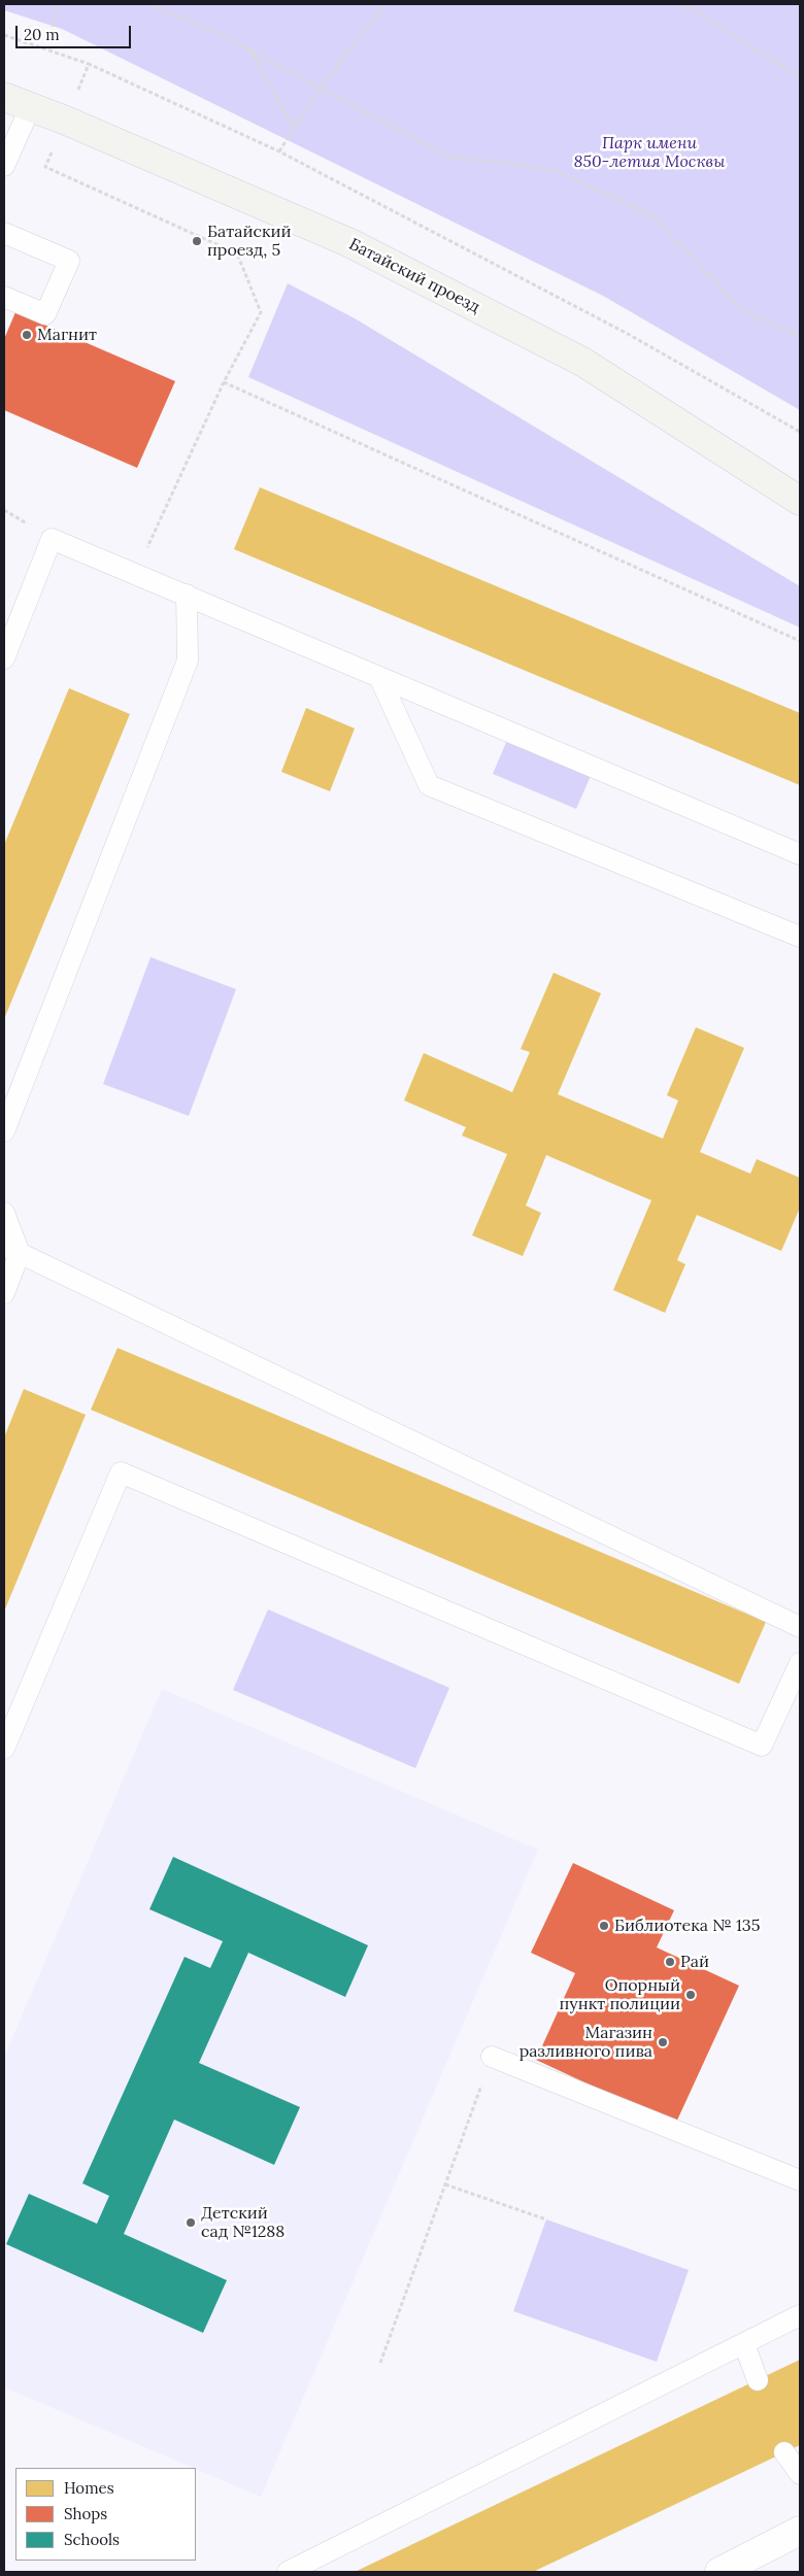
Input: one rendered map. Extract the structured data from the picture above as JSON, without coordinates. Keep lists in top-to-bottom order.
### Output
{
  "streets": {
    "main road": ["Батайский проезд"]
  },
  "parks": ["Парк имени 850-летия Москвы"],
  "places": [
    "Батайский проезд, 5",
    "Магнит",
    "Библиотека № 135",
    "Рай",
    "Опорный пункт полиции",
    "Магазин разливного пива",
    "Детский сад №1288"
  ],
  "legend": ["Homes", "Shops", "Schools"],
  "scale_bar": "20 m"
}
